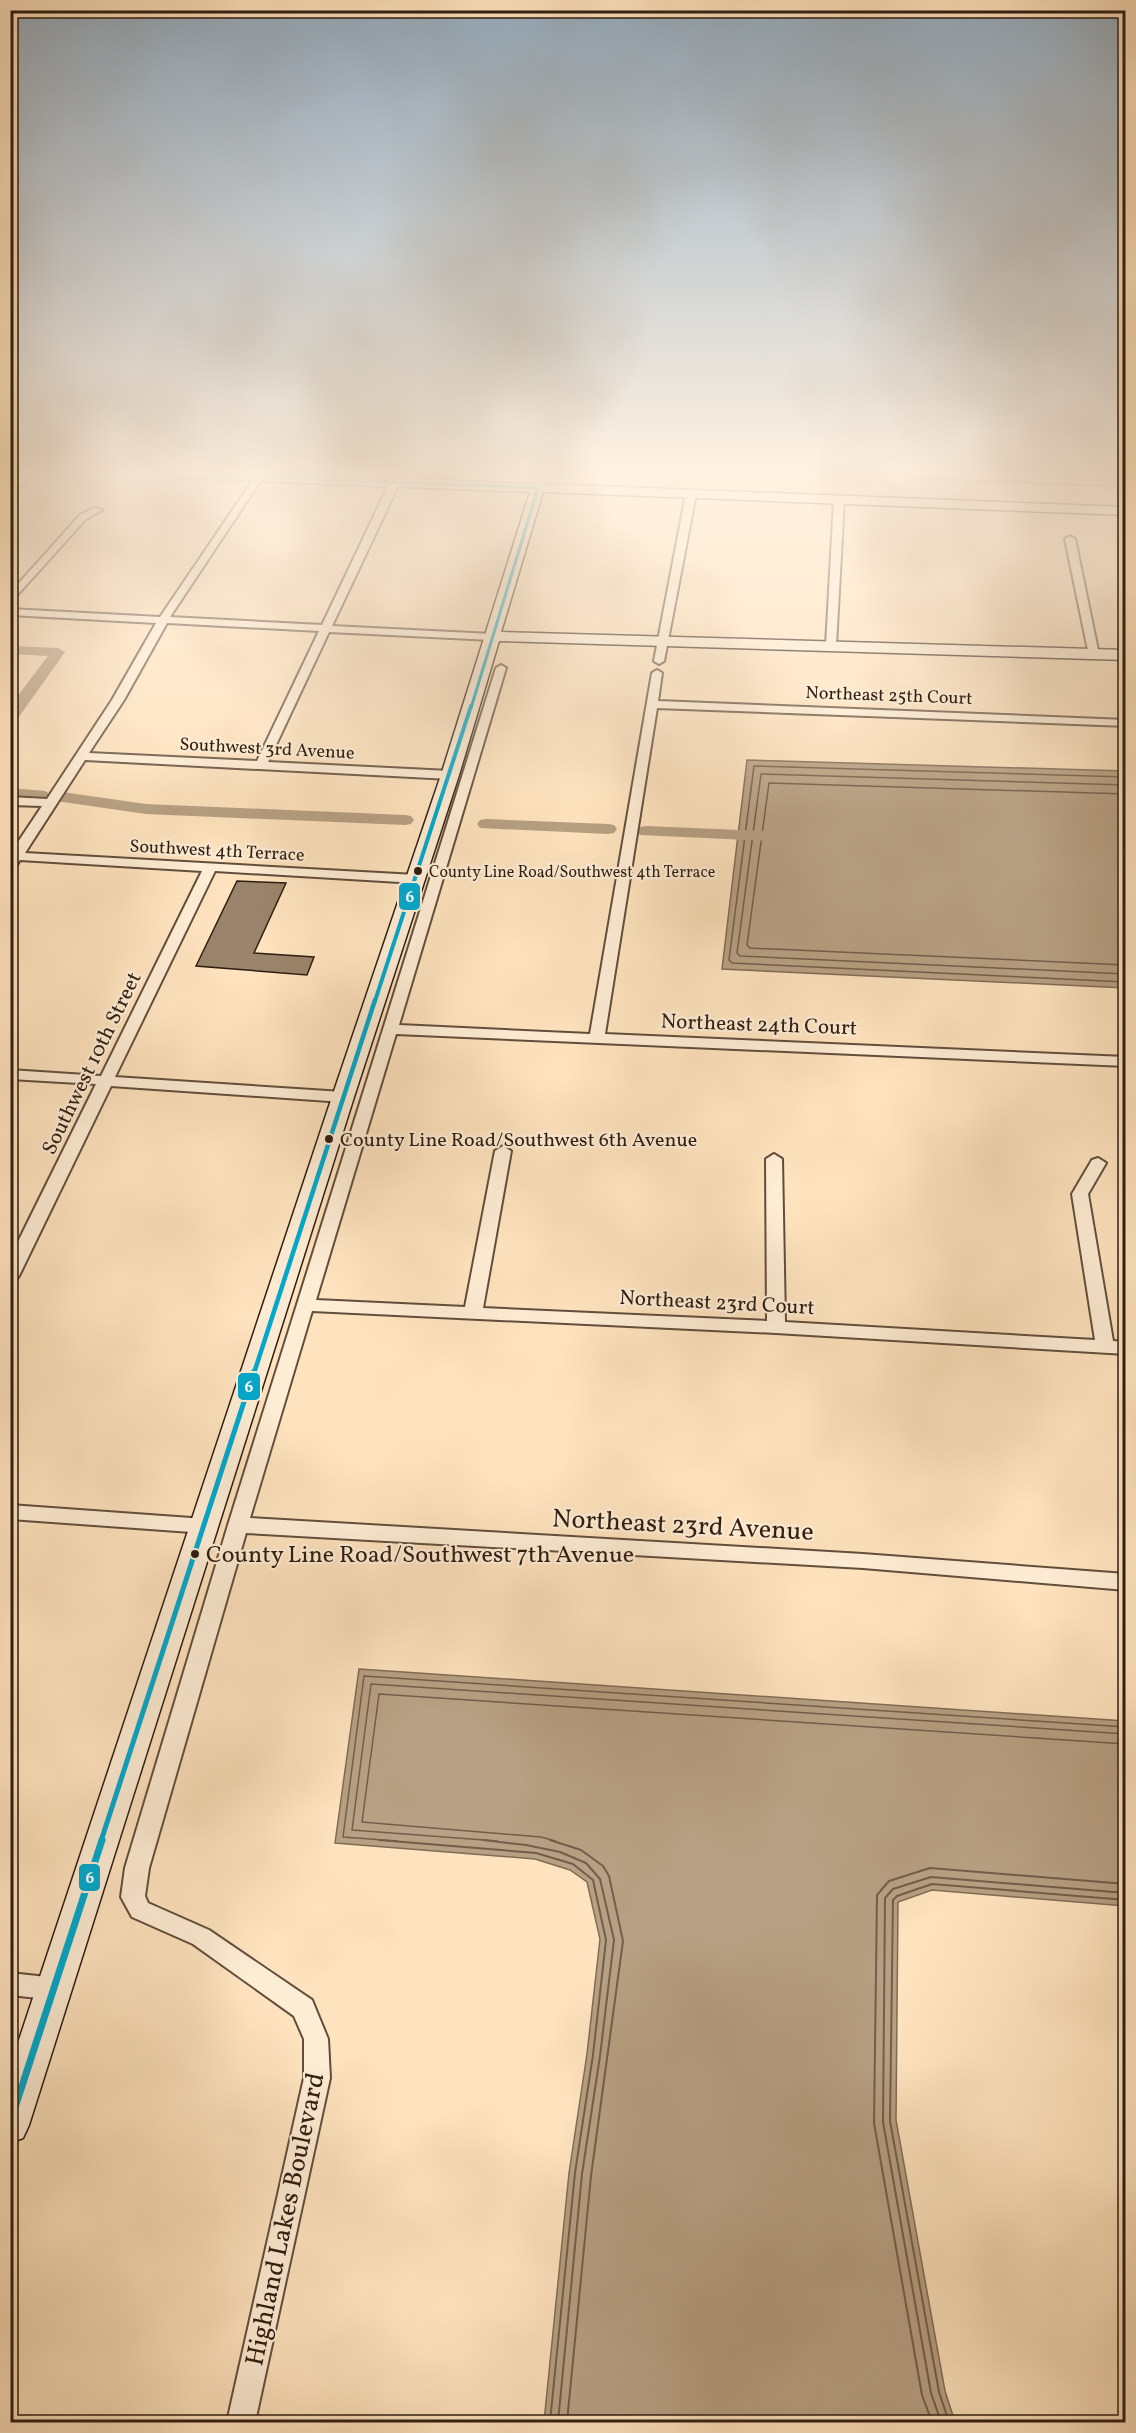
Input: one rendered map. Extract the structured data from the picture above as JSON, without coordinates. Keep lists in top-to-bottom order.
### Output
{
  "streets": {
    "street": [
      "Northeast 25th Court",
      "Southwest 3rd Avenue",
      "Southwest 4th Terrace",
      "Northeast 24th Court",
      "Southwest 10th Street",
      "Northeast 23rd Court",
      "Northeast 23rd Avenue",
      "Highland Lakes Boulevard"
    ]
  },
  "crossings": [
    ["Southwest 4th Terrace", "Southwest 10th Street"],
    ["Northeast 23rd Avenue", "Highland Lakes Boulevard"]
  ],
  "places": ["County Line Road/Southwest 4th Terrace", "County Line Road/Southwest 6th Avenue", "County Line Road/Southwest 7th Avenue"],
  "lines": ["transit line 6"]
}
